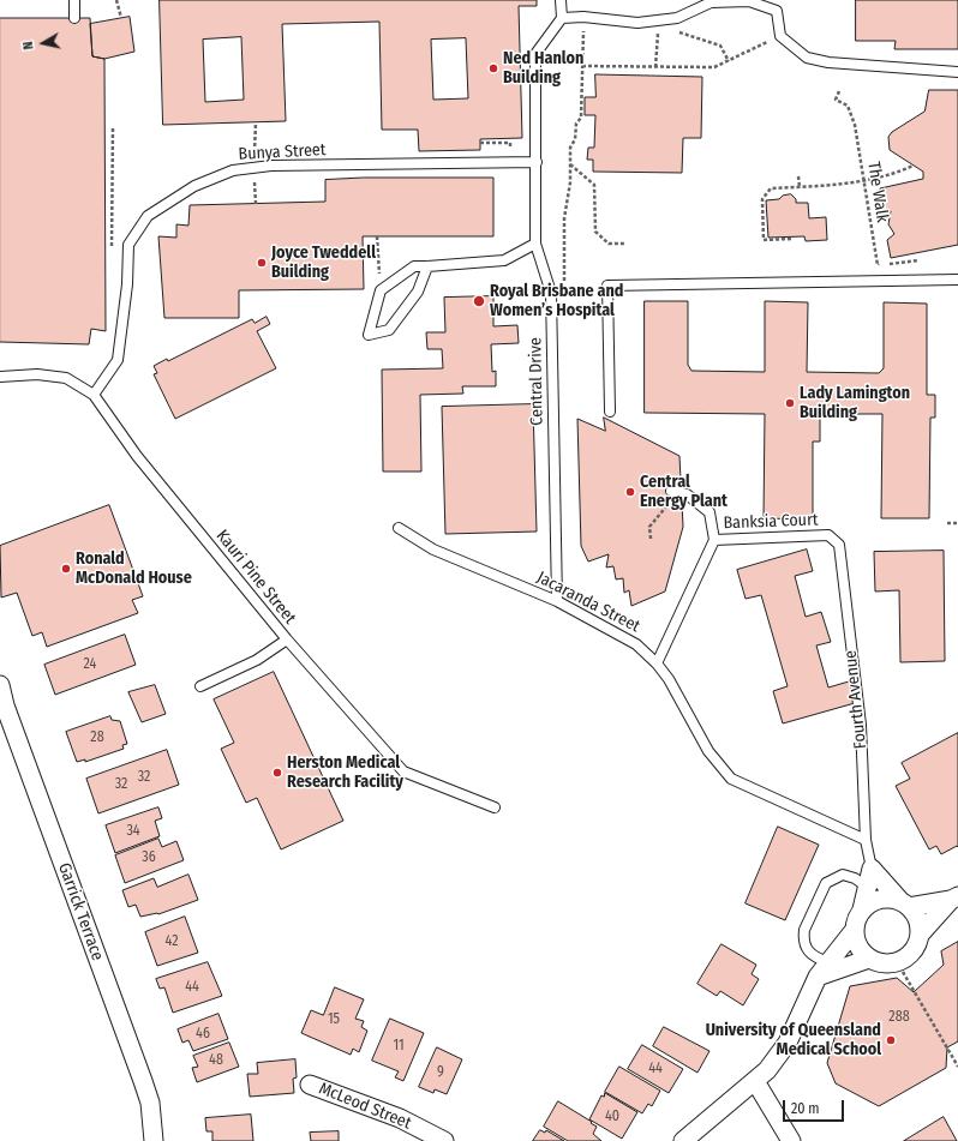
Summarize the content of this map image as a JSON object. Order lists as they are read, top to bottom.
{
  "streets": {
    "street": ["Fourth Avenue", "Garrick Terrace", "McLeod Street"],
    "lane": [
      "Bunya Street",
      "Central Drive",
      "Banksia Court",
      "Kauri Pine Street",
      "Jacaranda Street"
    ],
    "path": ["The Walk"]
  },
  "crossings": [
    ["Bunya Street", "Central Drive"],
    ["Bunya Street", "Kauri Pine Street"],
    ["Central Drive", "Jacaranda Street"],
    ["Banksia Court", "Jacaranda Street"],
    ["Banksia Court", "Fourth Avenue"],
    ["Jacaranda Street", "Fourth Avenue"]
  ],
  "places": [
    "Ned Hanlon Building",
    "Joyce Tweddell Building",
    "Royal Brisbane and Women’s Hospital",
    "Lady Lamington Building",
    "Central Energy Plant",
    "Ronald McDonald House",
    "Herston Medical Research Facility",
    "University of Queensland Medical School"
  ],
  "house_numbers": [
    "24",
    "28",
    "32",
    "32",
    "34",
    "36",
    "42",
    "44",
    "288",
    "15",
    "46",
    "11",
    "48",
    "44",
    "9",
    "40"
  ],
  "scale_bar": "20 m",
  "north": "left"
}
